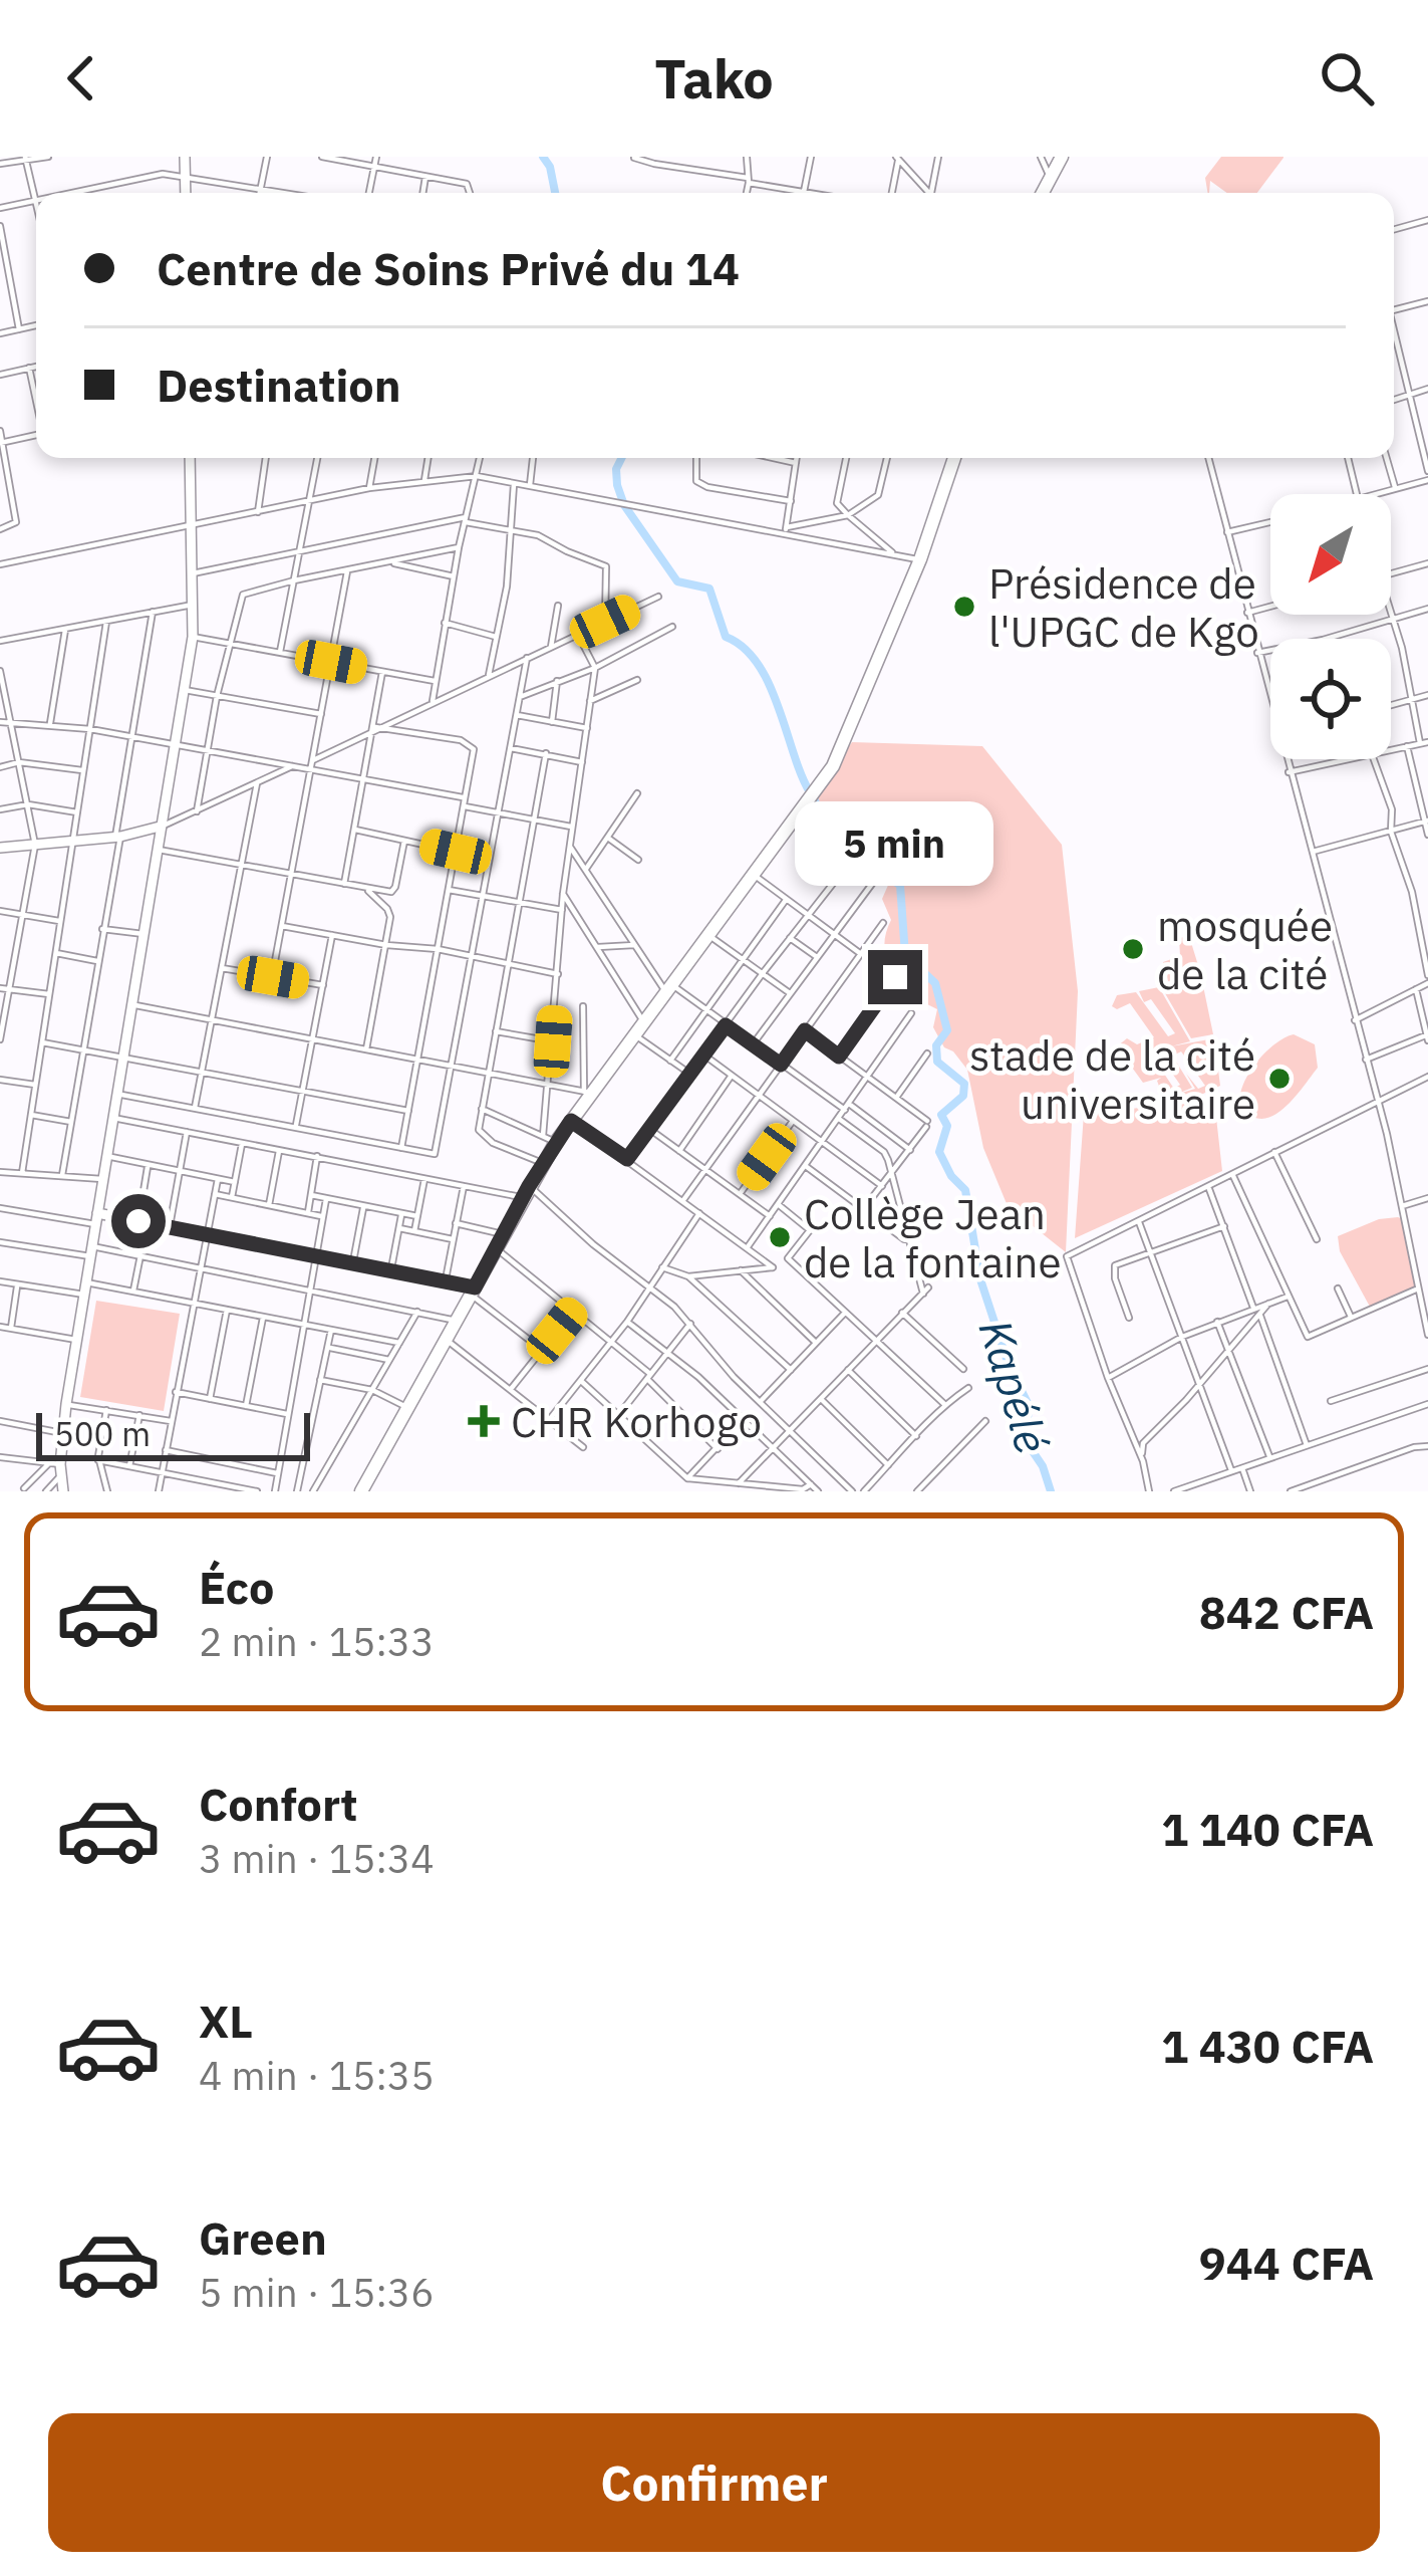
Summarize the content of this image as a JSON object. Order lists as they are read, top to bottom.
{
  "water": ["Kapélé"],
  "places": {
    "other": [
      "Présidence de l'UPGC de Kgo",
      "mosquée de la cité",
      "stade de la cité universitaire",
      "Collège Jean de la fontaine"
    ],
    "health": ["CHR Korhogo"]
  },
  "scale_bar": "500 m",
  "north": "bottom left",
  "page": {
    "header": "Tako",
    "banner": ["Centre de Soins Privé du 14", "Destination"],
    "bubble": "5 min",
    "scale": "500 m",
    "list": [
      {
        "name": "Éco",
        "note": "2 min · 15:33",
        "value": "842 CFA"
      },
      {
        "name": "Confort",
        "note": "3 min · 15:34",
        "value": "1 140 CFA"
      },
      {
        "name": "XL",
        "note": "4 min · 15:35",
        "value": "1 430 CFA"
      },
      {
        "name": "Green",
        "note": "5 min · 15:36",
        "value": "944 CFA"
      }
    ],
    "buttons": "Confirmer"
  }
}
